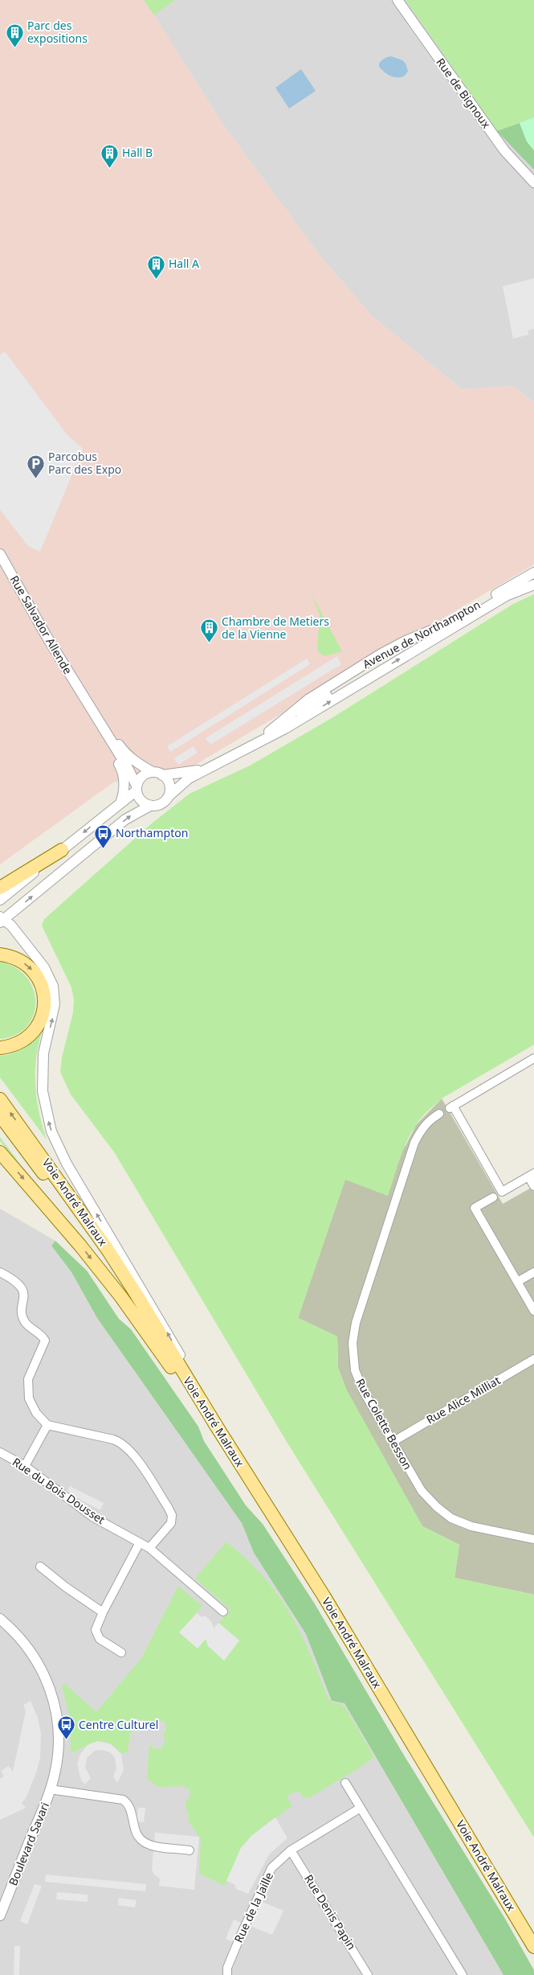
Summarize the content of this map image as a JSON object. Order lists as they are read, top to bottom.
{
  "streets": {
    "main road": ["Voie André Malraux"],
    "street": [
      "Rue de Bignoux",
      "Rue Salvador Allende",
      "Avenue de Northampton",
      "Rue Alice Milliat",
      "Rue Colette Besson",
      "Rue du Bois Dousset",
      "Boulevard Savari",
      "Rue de la Jaille",
      "Rue Denis Papin"
    ]
  },
  "crossings": [
    ["Rue Salvador Allende", "Avenue de Northampton"],
    ["Rue Alice Milliat", "Rue Colette Besson"],
    ["Rue de la Jaille", "Rue Denis Papin"]
  ],
  "places": {
    "building": [
      "Parc des expositions",
      "Hall B",
      "Hall A",
      "Chambre de Metiers de la Vienne"
    ],
    "parking": ["Parcobus Parc des Expo"],
    "bus stop": ["Northampton", "Centre Culturel"]
  }
}
